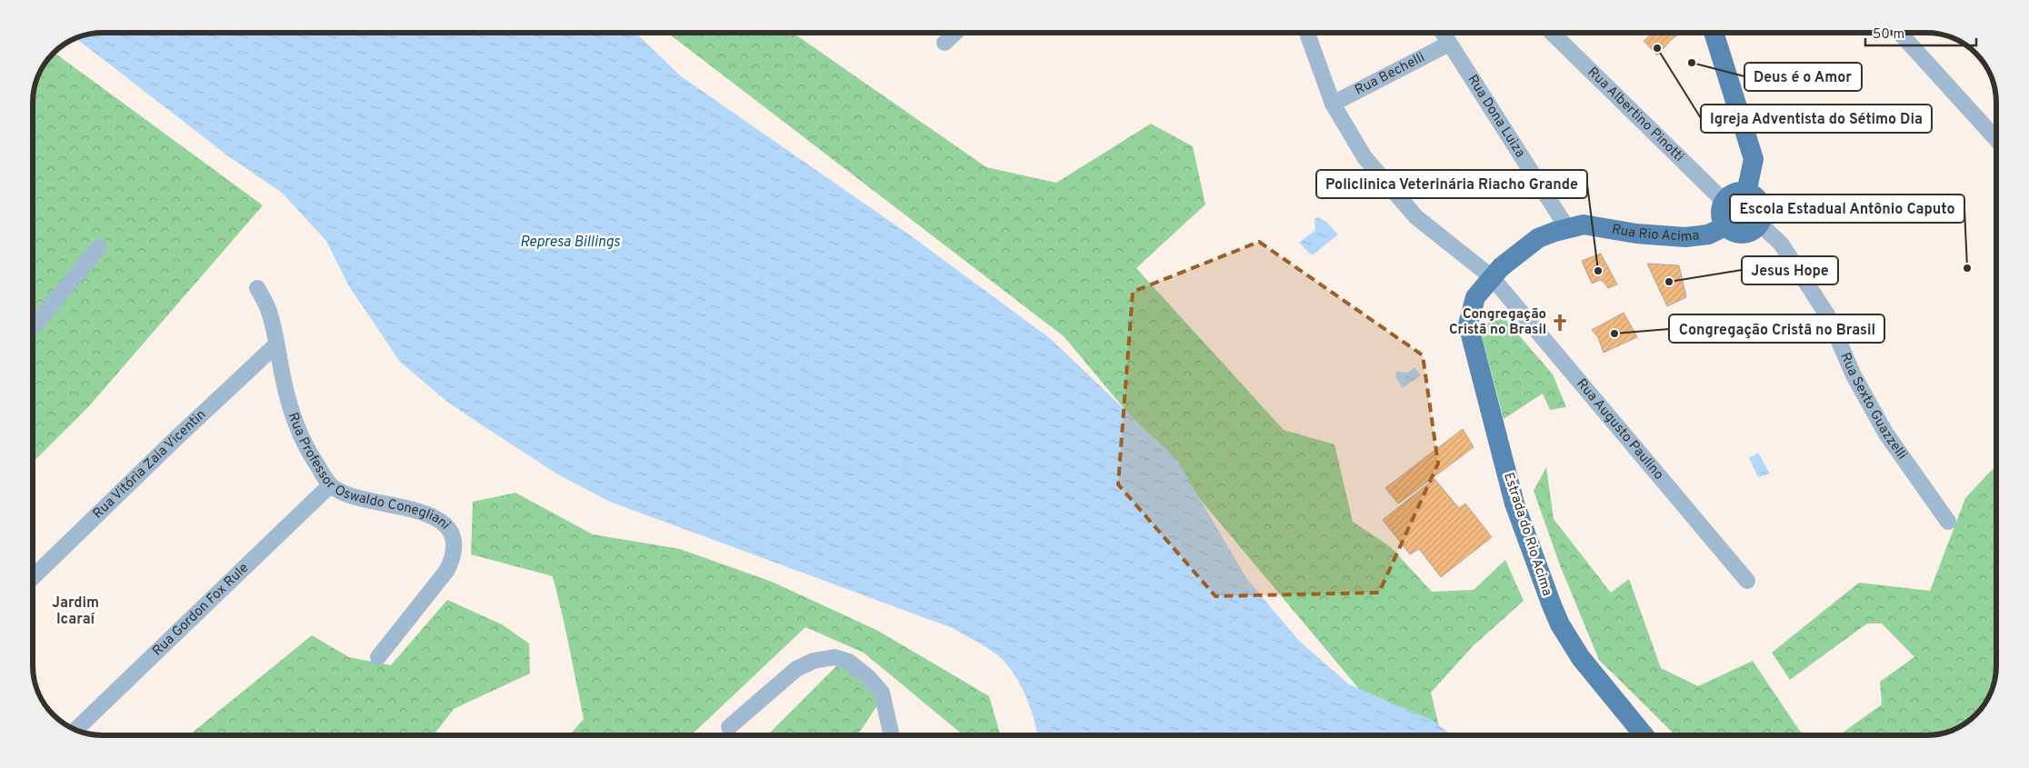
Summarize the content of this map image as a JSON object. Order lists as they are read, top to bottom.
{
  "streets": {
    "main road": ["Rua Rio Acima", "Estrada do Rio Acima"],
    "street": [
      "Rua Bechelli",
      "Rua Albertino Pinotti",
      "Rua Dona Luiza",
      "Rua Sexto Guazzelli",
      "Rua Augusto Paulino",
      "Rua Vitória Zaia Vicentin",
      "Rua Professor Oswaldo Conegliani",
      "Rua Gordon Fox Rule"
    ]
  },
  "crossings": [
    ["Rua Bechelli", "Rua Dona Luiza"],
    ["Rua Bechelli", "Rua Augusto Paulino"],
    ["Rua Albertino Pinotti", "Rua Rio Acima"],
    ["Rua Albertino Pinotti", "Rua Sexto Guazzelli"],
    ["Rua Dona Luiza", "Rua Rio Acima"],
    ["Rua Rio Acima", "Rua Sexto Guazzelli"],
    ["Rua Rio Acima", "Rua Augusto Paulino"],
    ["Rua Rio Acima", "Estrada do Rio Acima"],
    ["Rua Augusto Paulino", "Estrada do Rio Acima"],
    ["Rua Vitória Zaia Vicentin", "Rua Professor Oswaldo Conegliani"],
    ["Rua Professor Oswaldo Conegliani", "Rua Gordon Fox Rule"]
  ],
  "districts": ["Jardim Icaraí"],
  "water": ["Represa Billings"],
  "places": {
    "other": [
      "Igreja Adventista do Sétimo Dia",
      "Deus é o Amor",
      "Escola Estadual Antônio Caputo",
      "Policlinica Veterinária Riacho Grande",
      "Jesus Hope",
      "Congregação Cristâ no Brasil"
    ],
    "church": ["Congregação Cristã no Brasil"]
  },
  "scale_bar": "50 m"
}
